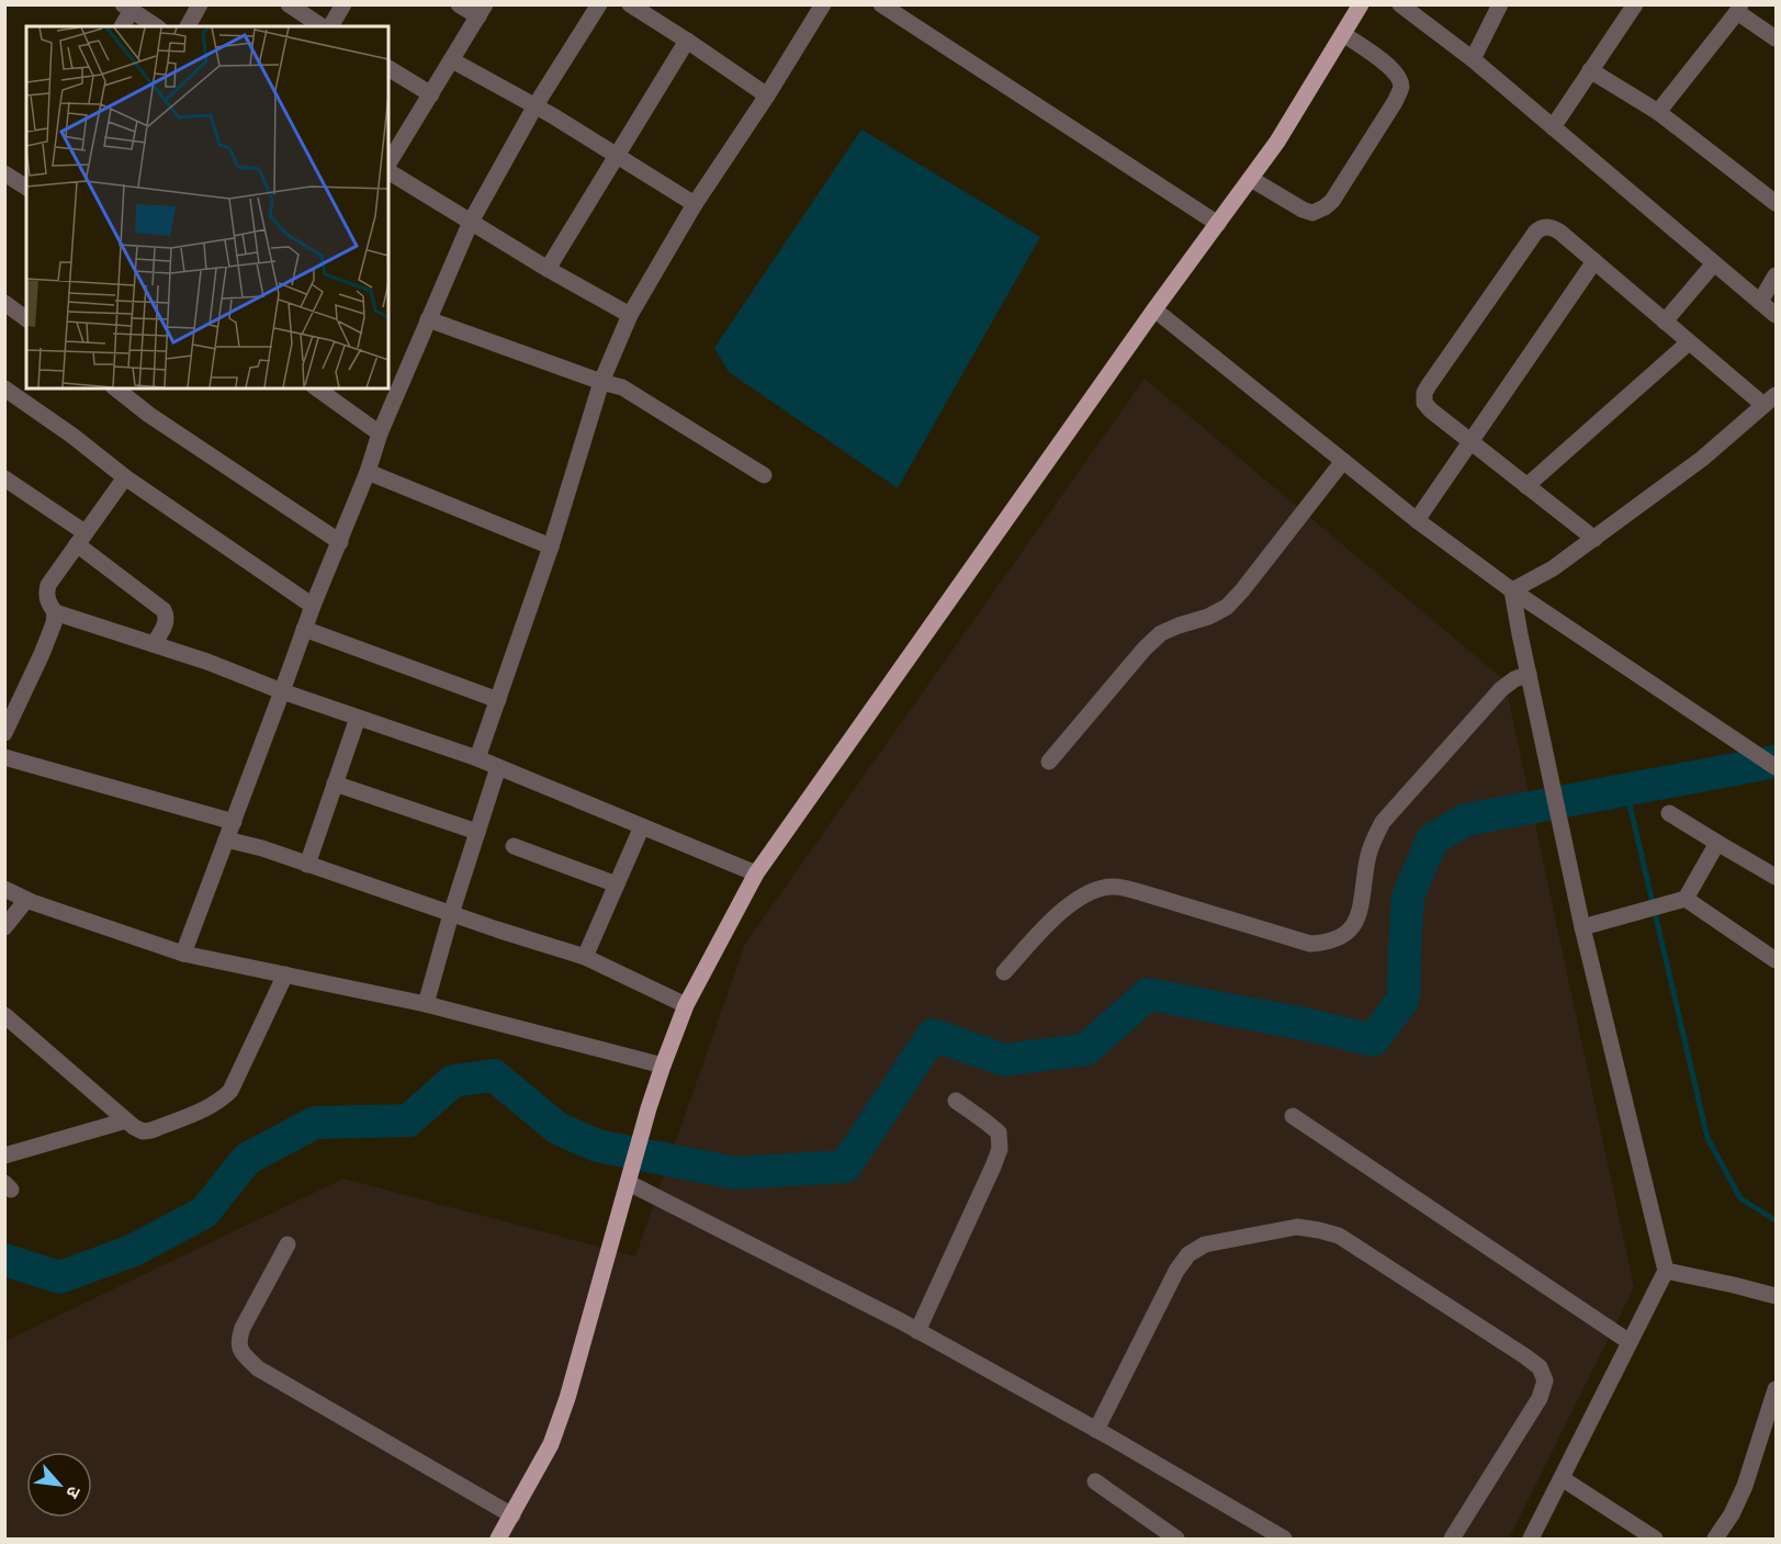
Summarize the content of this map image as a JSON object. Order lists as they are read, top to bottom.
{
  "north": "bottom right"
}
